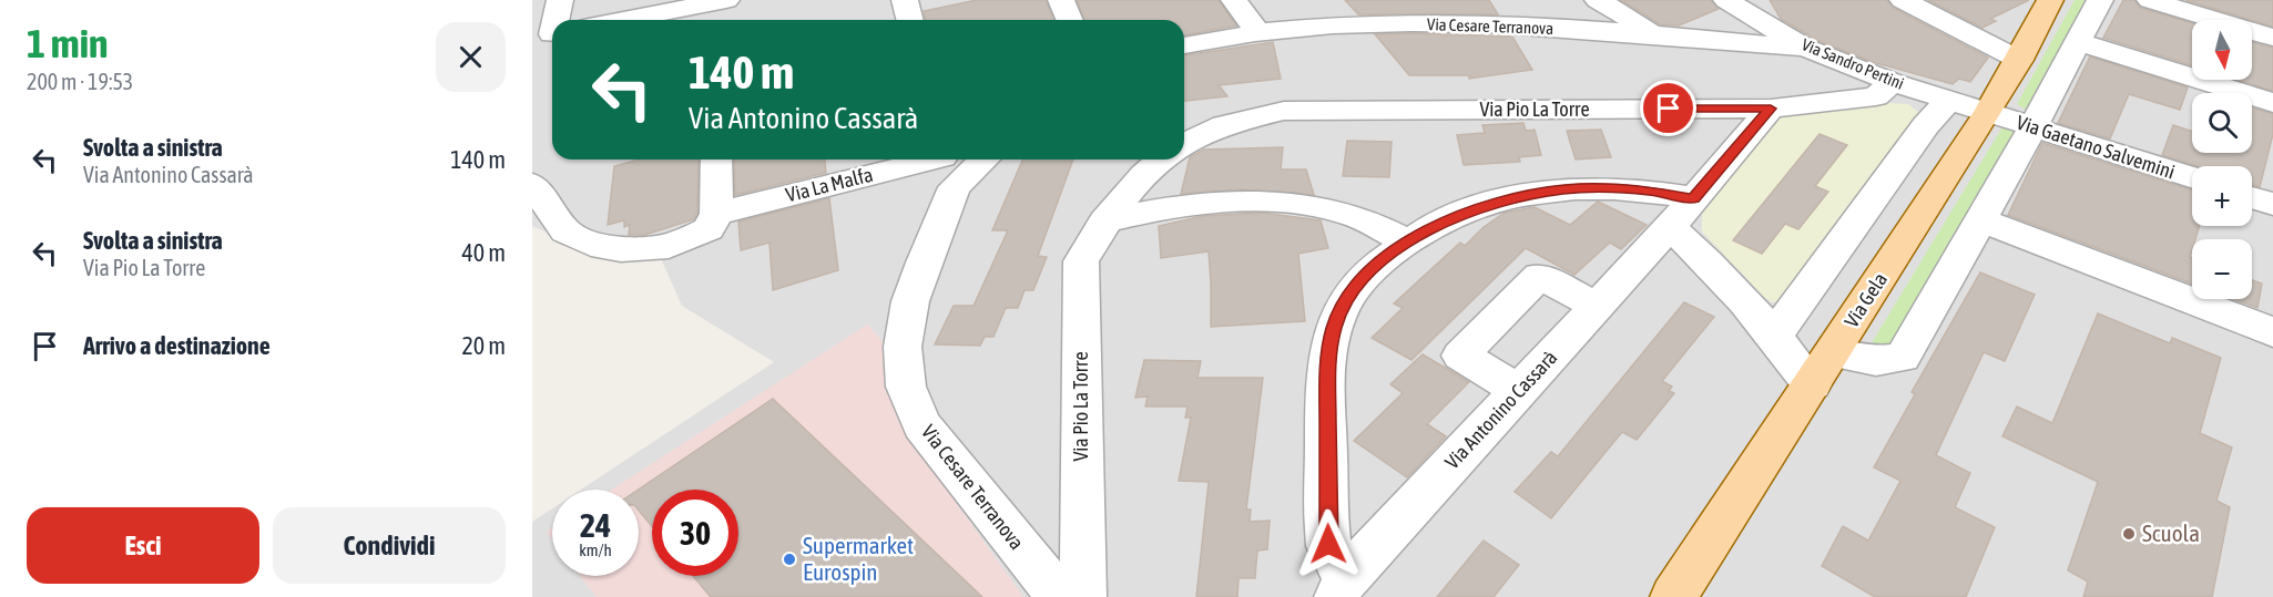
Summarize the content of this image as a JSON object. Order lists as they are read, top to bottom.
{
  "streets": {
    "main road": ["Via Gela"],
    "street": [
      "Via Cesare Terranova",
      "Via Sandro Pertini",
      "Via Pio La Torre",
      "Via Gaetano Salvemini",
      "Via La Malfa",
      "Via Antonino Cassarà"
    ]
  },
  "crossings": [
    ["Via Cesare Terranova", "Via Sandro Pertini"],
    ["Via Cesare Terranova", "Via La Malfa"],
    ["Via Sandro Pertini", "Via Pio La Torre"],
    ["Via Sandro Pertini", "Via Gaetano Salvemini"],
    ["Via Sandro Pertini", "Via Gela"],
    ["Via Pio La Torre", "Via Antonino Cassarà"],
    ["Via Gaetano Salvemini", "Via Gela"]
  ],
  "places": ["Scuola", "Supermarket Eurospin"],
  "north": "bottom",
  "page": {
    "heading": ["1 min", "200 m · 19:53"],
    "map_buttons": ["+", "−"],
    "turn": ["140 m", "Via Antonino Cassarà"],
    "list": [
      {
        "name": "Svolta a sinistra",
        "note": "Via Antonino Cassarà",
        "value": "140 m"
      },
      {
        "name": "Svolta a sinistra",
        "note": "Via Pio La Torre",
        "value": "40 m"
      },
      {
        "name": "Arrivo a destinazione",
        "value": "20 m"
      }
    ],
    "speed": "24 km/h",
    "limit": "30",
    "buttons": ["Esci", "Condividi"]
  }
}
